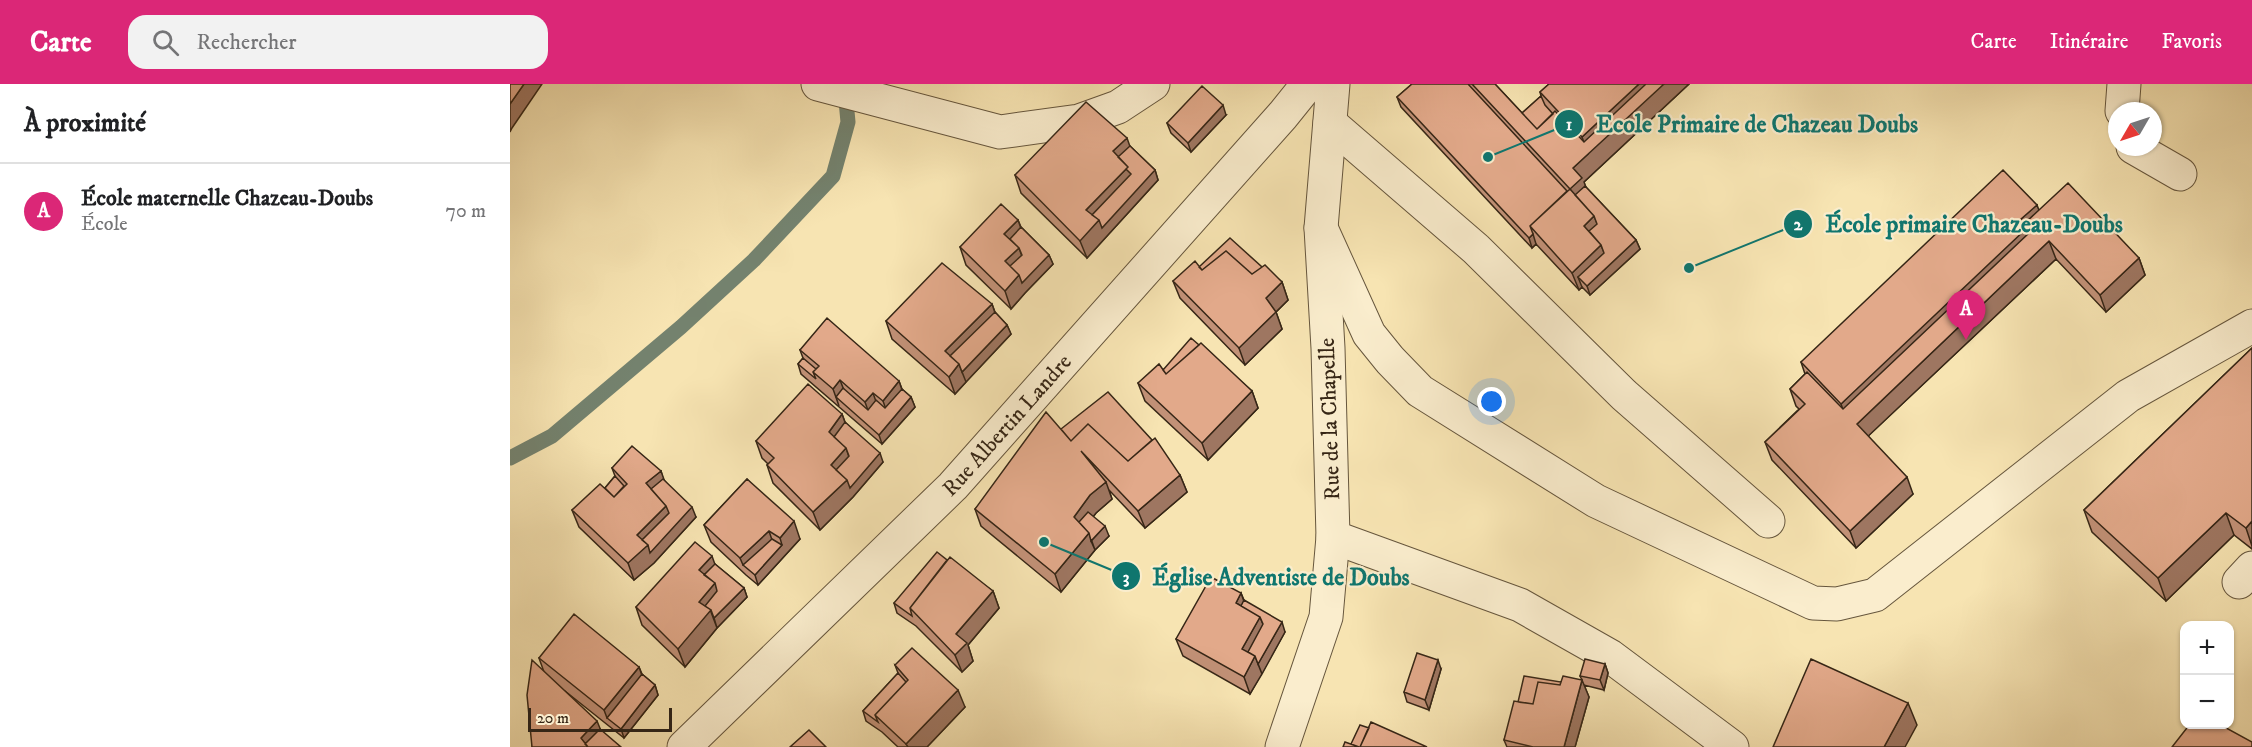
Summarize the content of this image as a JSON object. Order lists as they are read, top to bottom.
{
  "streets": {
    "street": ["Rue de la Chapelle", "Rue Albertin Landre"]
  },
  "places": ["Ecole Primaire de Chazeau Doubs", "École primaire Chazeau-Doubs", "Église Adventiste de Doubs"],
  "scale_bar": "20 m",
  "north": "bottom left",
  "page": {
    "header": "Carte",
    "search": "Rechercher",
    "nav": ["Carte", "Itinéraire", "Favoris"],
    "heading": "À proximité",
    "list": [
      {
        "mark": "A",
        "name": "École maternelle Chazeau-Doubs",
        "note": "École",
        "value": "70 m"
      }
    ],
    "pins": "A",
    "map_buttons": ["+", "−"],
    "scale": "20 m"
  }
}
